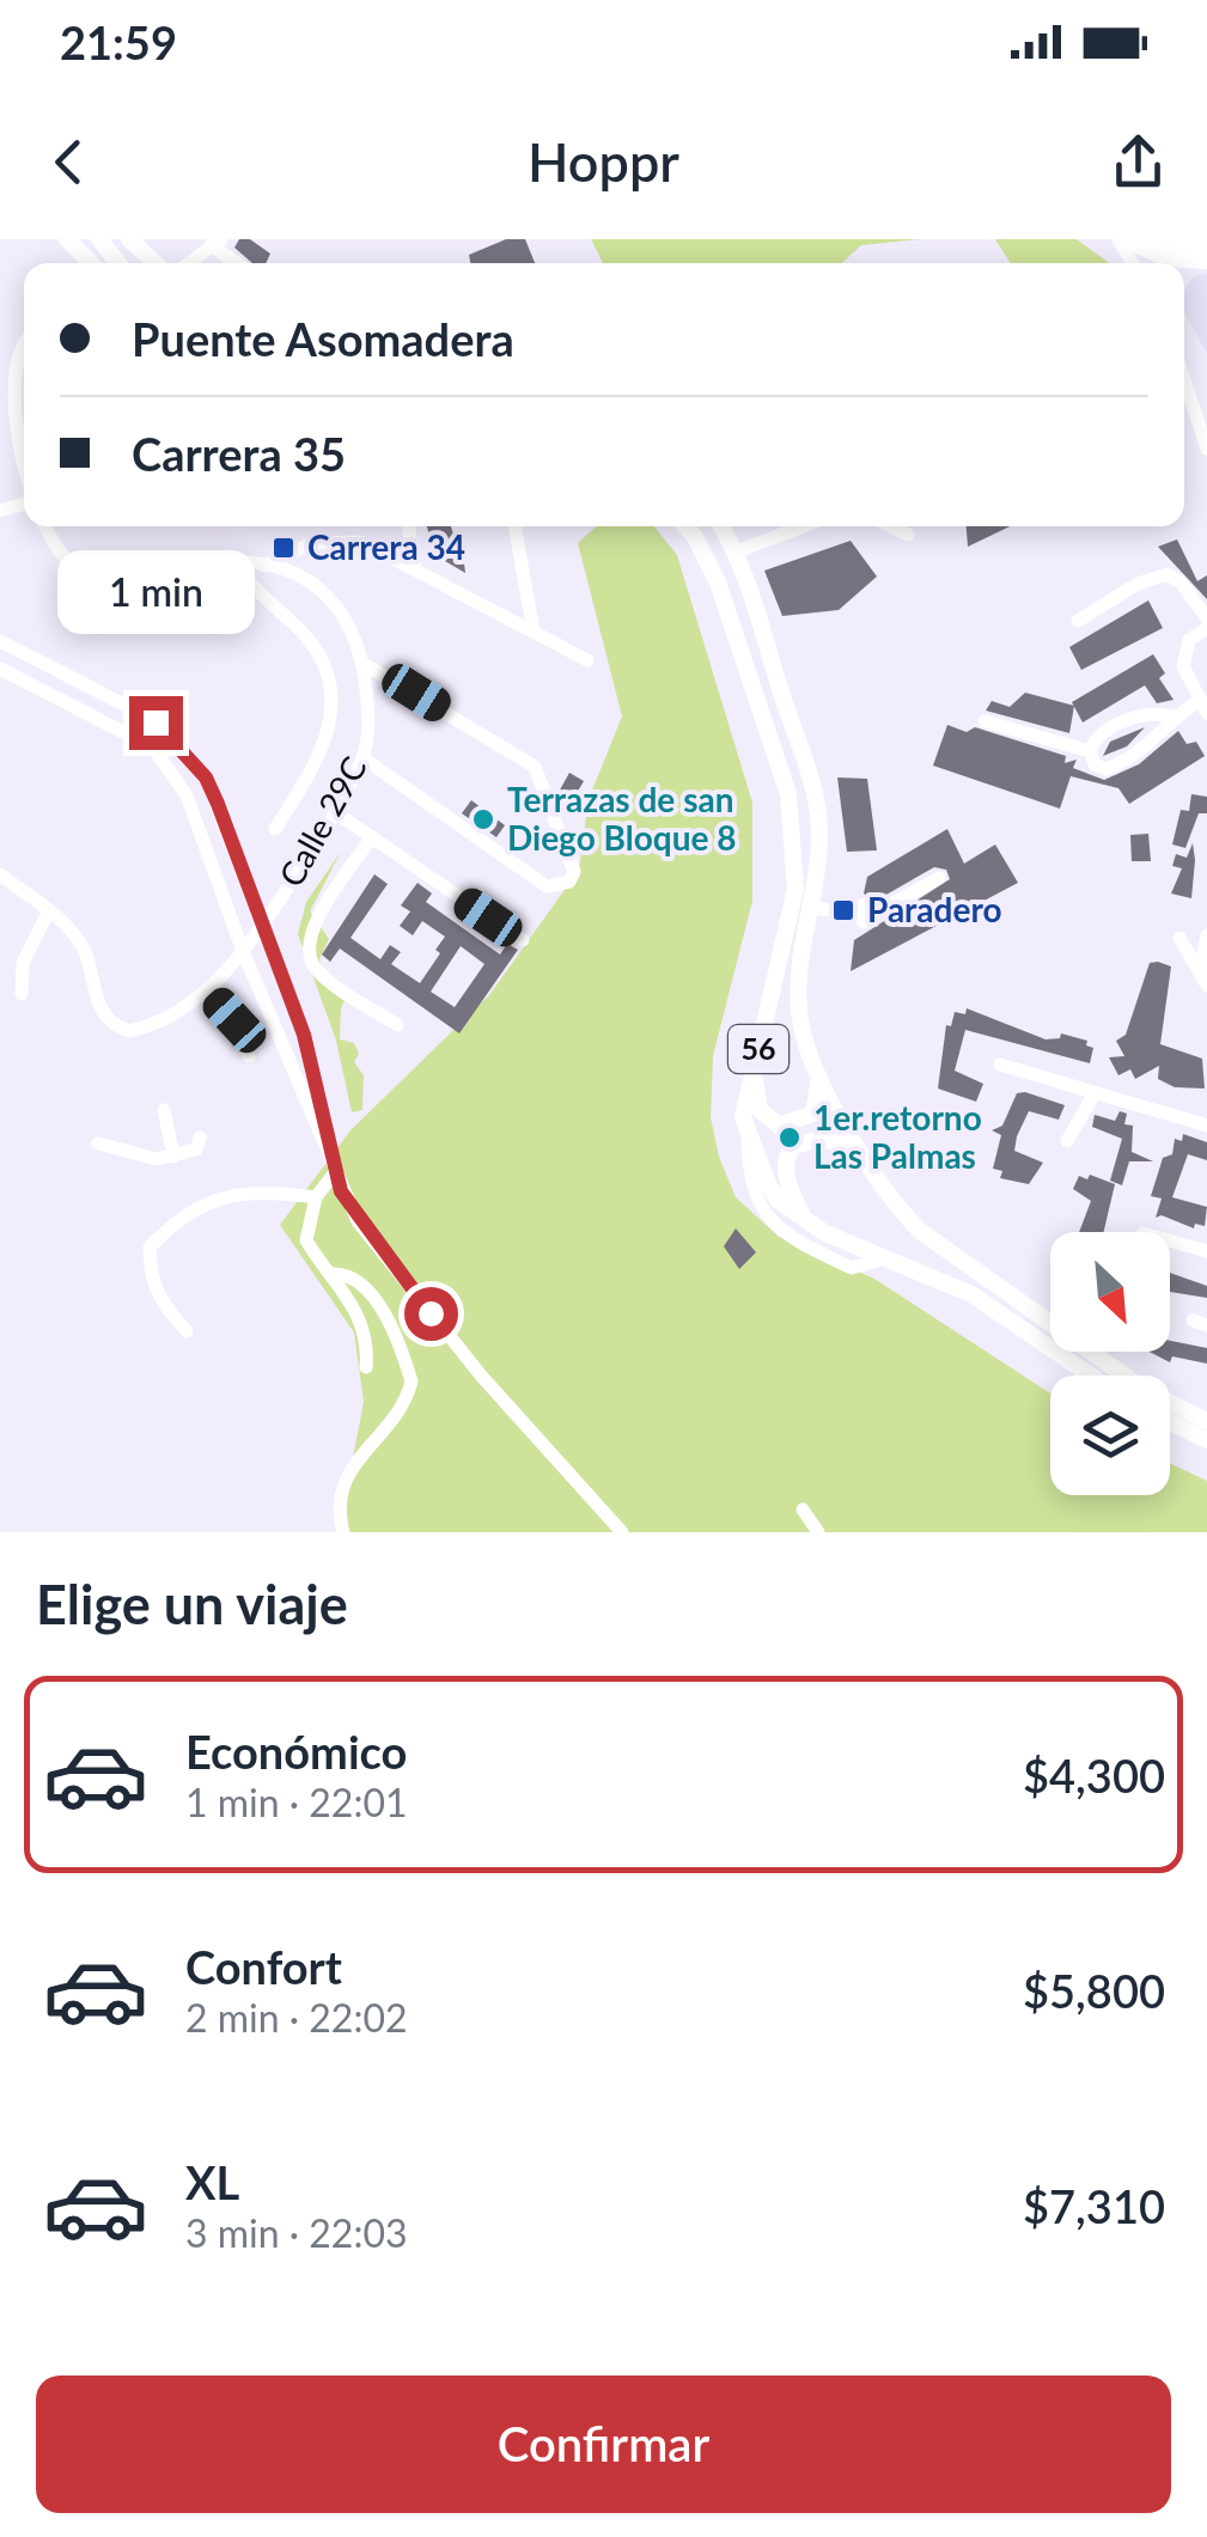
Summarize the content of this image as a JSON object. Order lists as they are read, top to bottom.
{
  "streets": {
    "main road": ["56"],
    "street": ["Calle 29C"]
  },
  "places": {
    "transit": ["Carrera 34", "Paradero"],
    "other": ["Terrazas de san Diego Bloque 8", "1er.retorno Las Palmas"]
  },
  "north": "bottom right",
  "page": {
    "status": "21:59",
    "header": "Hoppr",
    "banner": ["Puente Asomadera", "Carrera 35"],
    "bubble": "1 min",
    "heading": "Elige un viaje",
    "list": [
      {
        "name": "Económico",
        "note": "1 min · 22:01",
        "value": "$4,300"
      },
      {
        "name": "Confort",
        "note": "2 min · 22:02",
        "value": "$5,800"
      },
      {
        "name": "XL",
        "note": "3 min · 22:03",
        "value": "$7,310"
      }
    ],
    "buttons": "Confirmar"
  }
}
